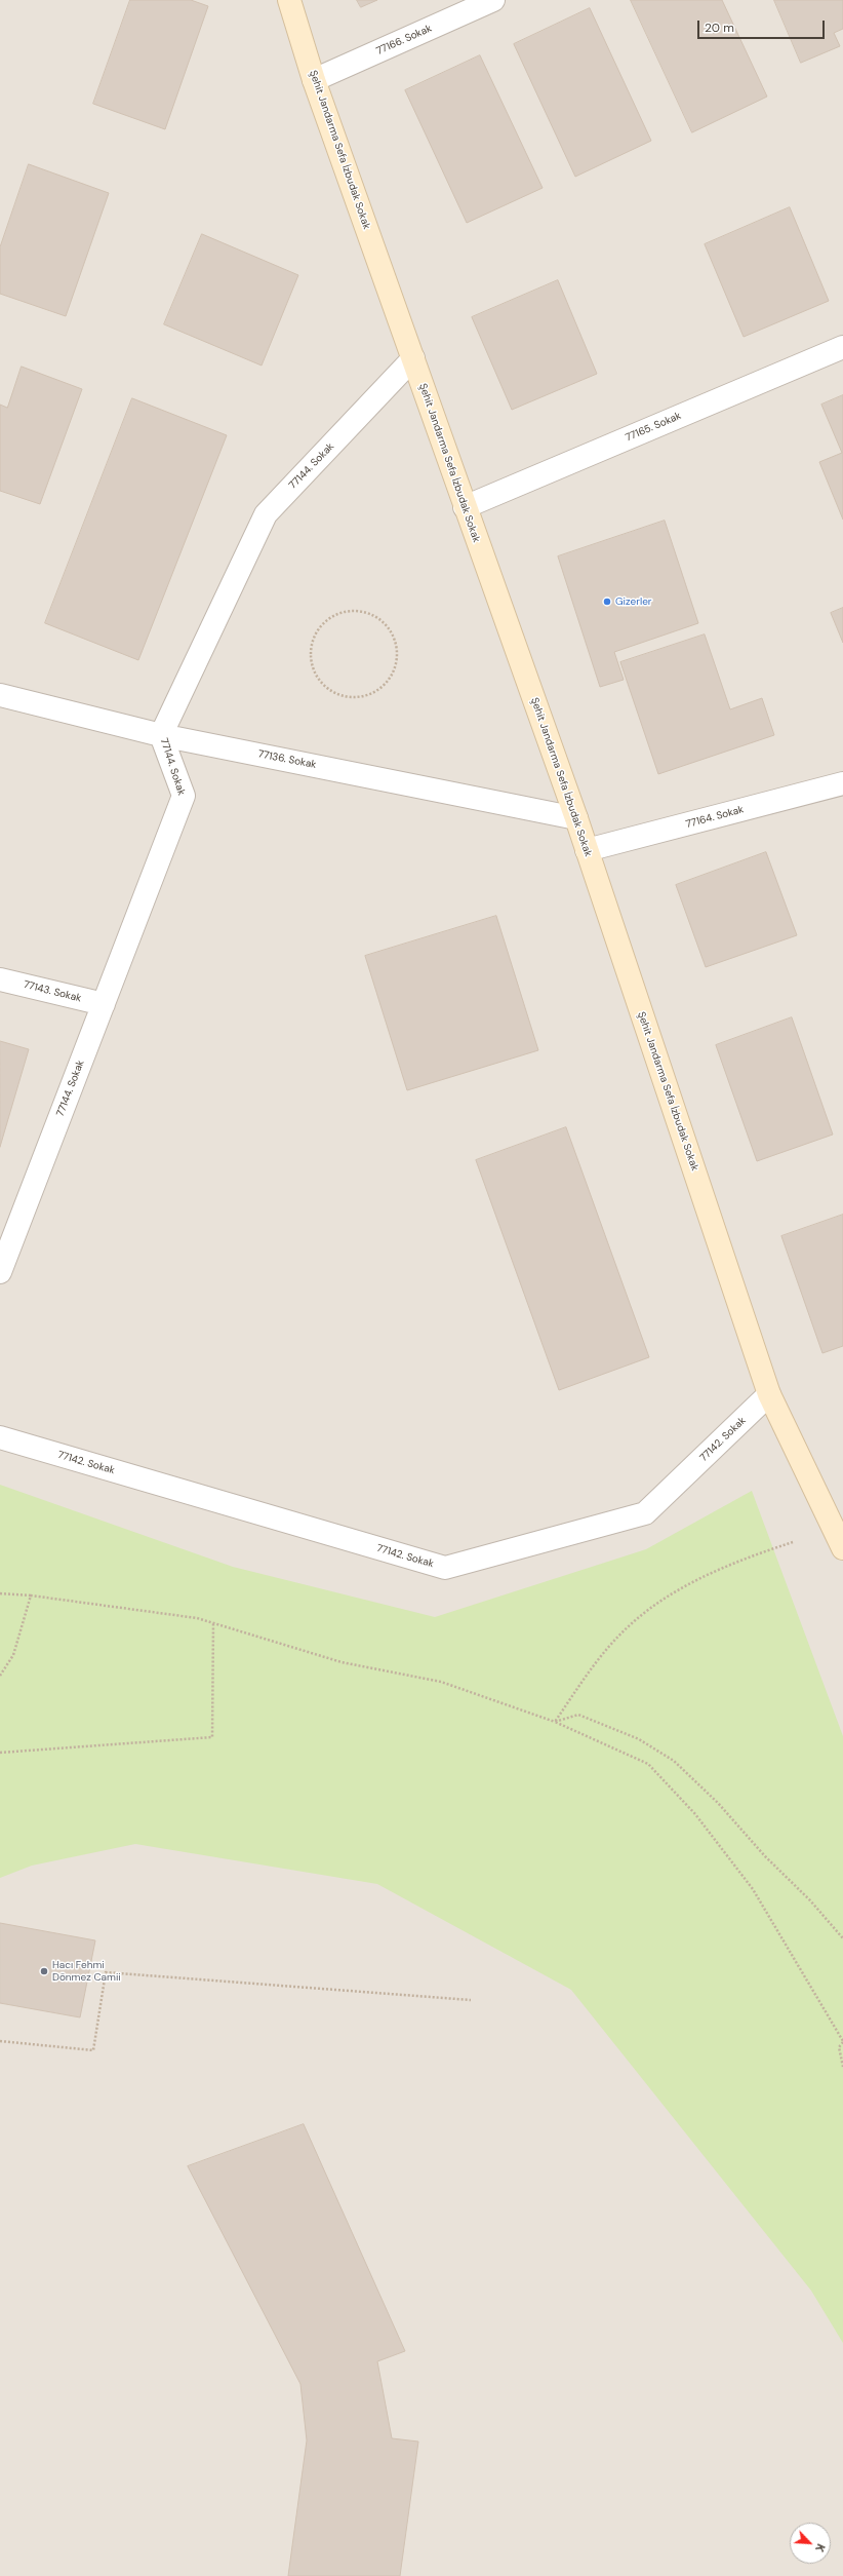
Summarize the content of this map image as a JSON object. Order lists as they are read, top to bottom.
{
  "streets": {
    "main road": ["Şehit Jandarma Sefa İzbudak Sokak"],
    "street": [
      "77166. Sokak",
      "77165. Sokak",
      "77144. Sokak",
      "77136. Sokak",
      "77164. Sokak",
      "77143. Sokak",
      "77142. Sokak"
    ]
  },
  "crossings": [
    ["77166. Sokak", "Şehit Jandarma Sefa İzbudak Sokak"],
    ["Şehit Jandarma Sefa İzbudak Sokak", "77165. Sokak"],
    ["Şehit Jandarma Sefa İzbudak Sokak", "77144. Sokak"],
    ["Şehit Jandarma Sefa İzbudak Sokak", "77136. Sokak"],
    ["Şehit Jandarma Sefa İzbudak Sokak", "77164. Sokak"],
    ["Şehit Jandarma Sefa İzbudak Sokak", "77142. Sokak"],
    ["77144. Sokak", "77136. Sokak"],
    ["77144. Sokak", "77143. Sokak"]
  ],
  "places": ["Gizerler", "Hacı Fehmi Dönmez Camii"],
  "scale_bar": "20 m",
  "north": "bottom right"
}
